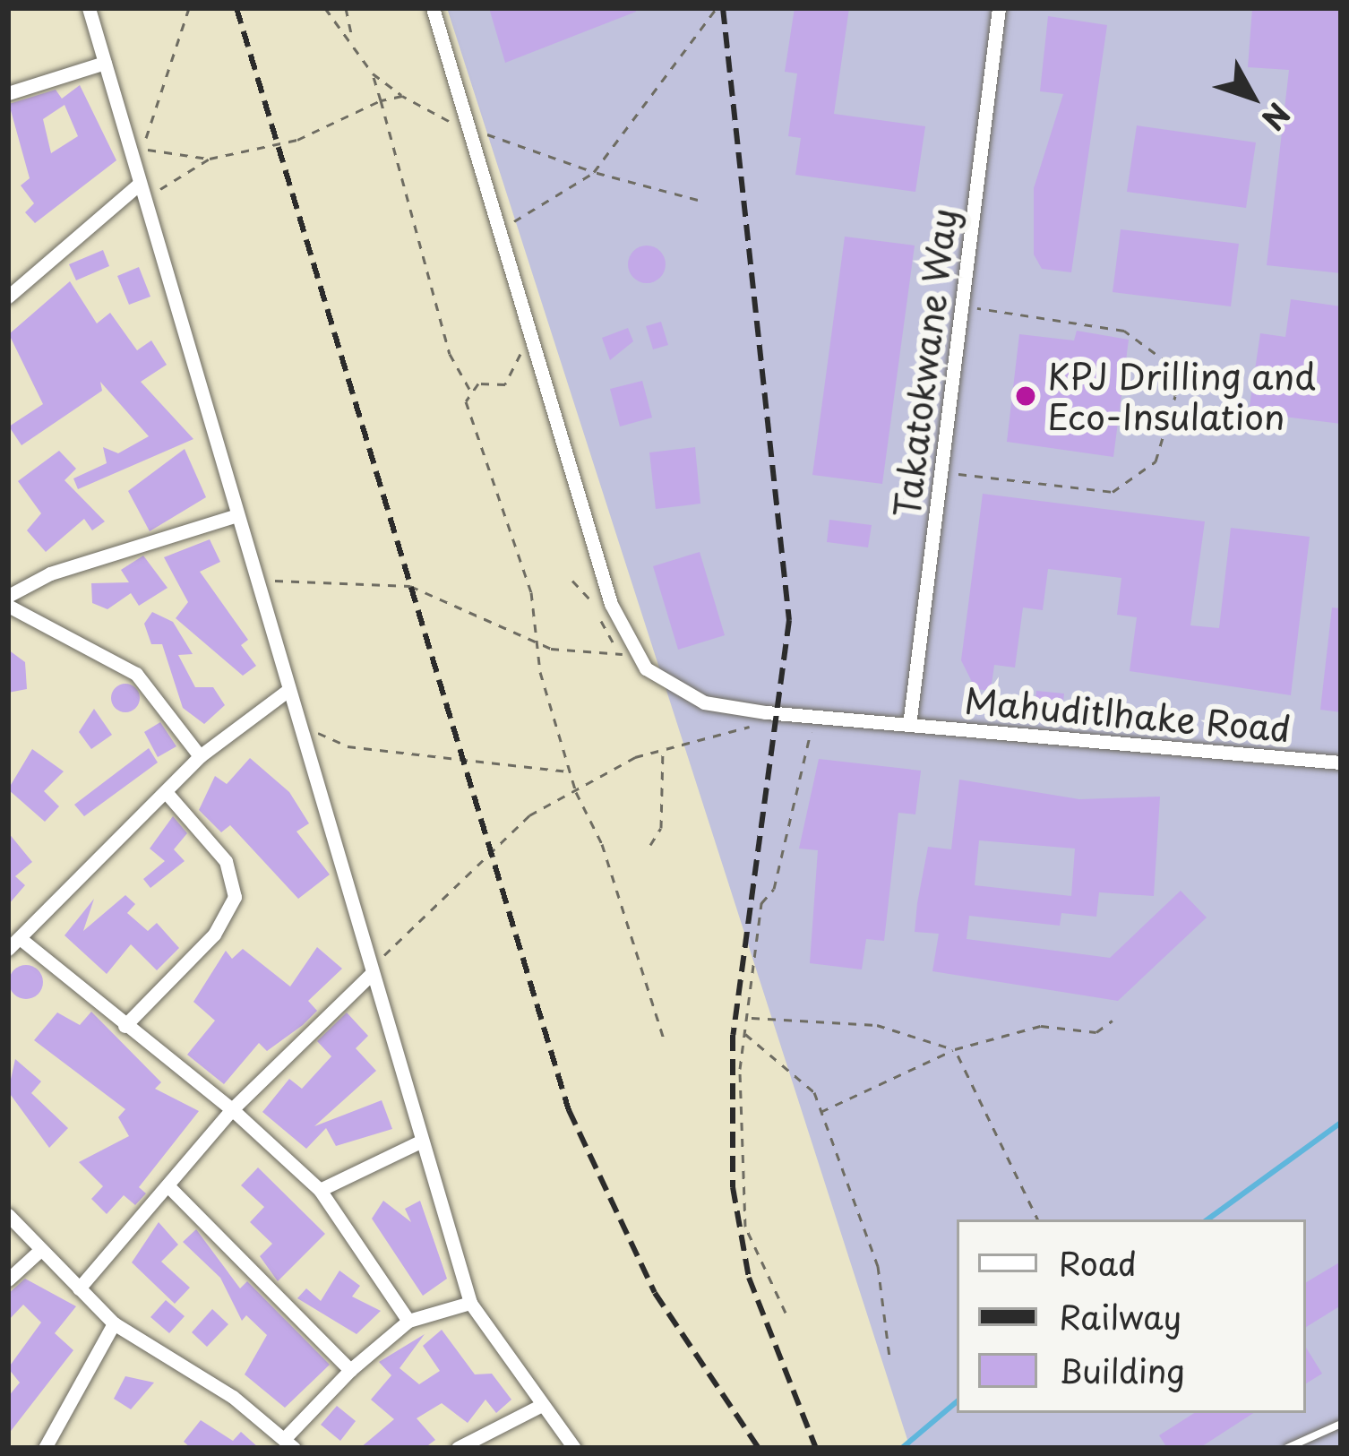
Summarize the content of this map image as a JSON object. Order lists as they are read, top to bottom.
{
  "streets": {
    "street": ["Takatokwane Way", "Mahuditlhake Road"]
  },
  "crossings": [
    ["Takatokwane Way", "Mahuditlhake Road"]
  ],
  "places": ["KPJ Drilling and Eco-Insulation"],
  "legend": ["Road", "Railway", "Building"],
  "north": "bottom right"
}
